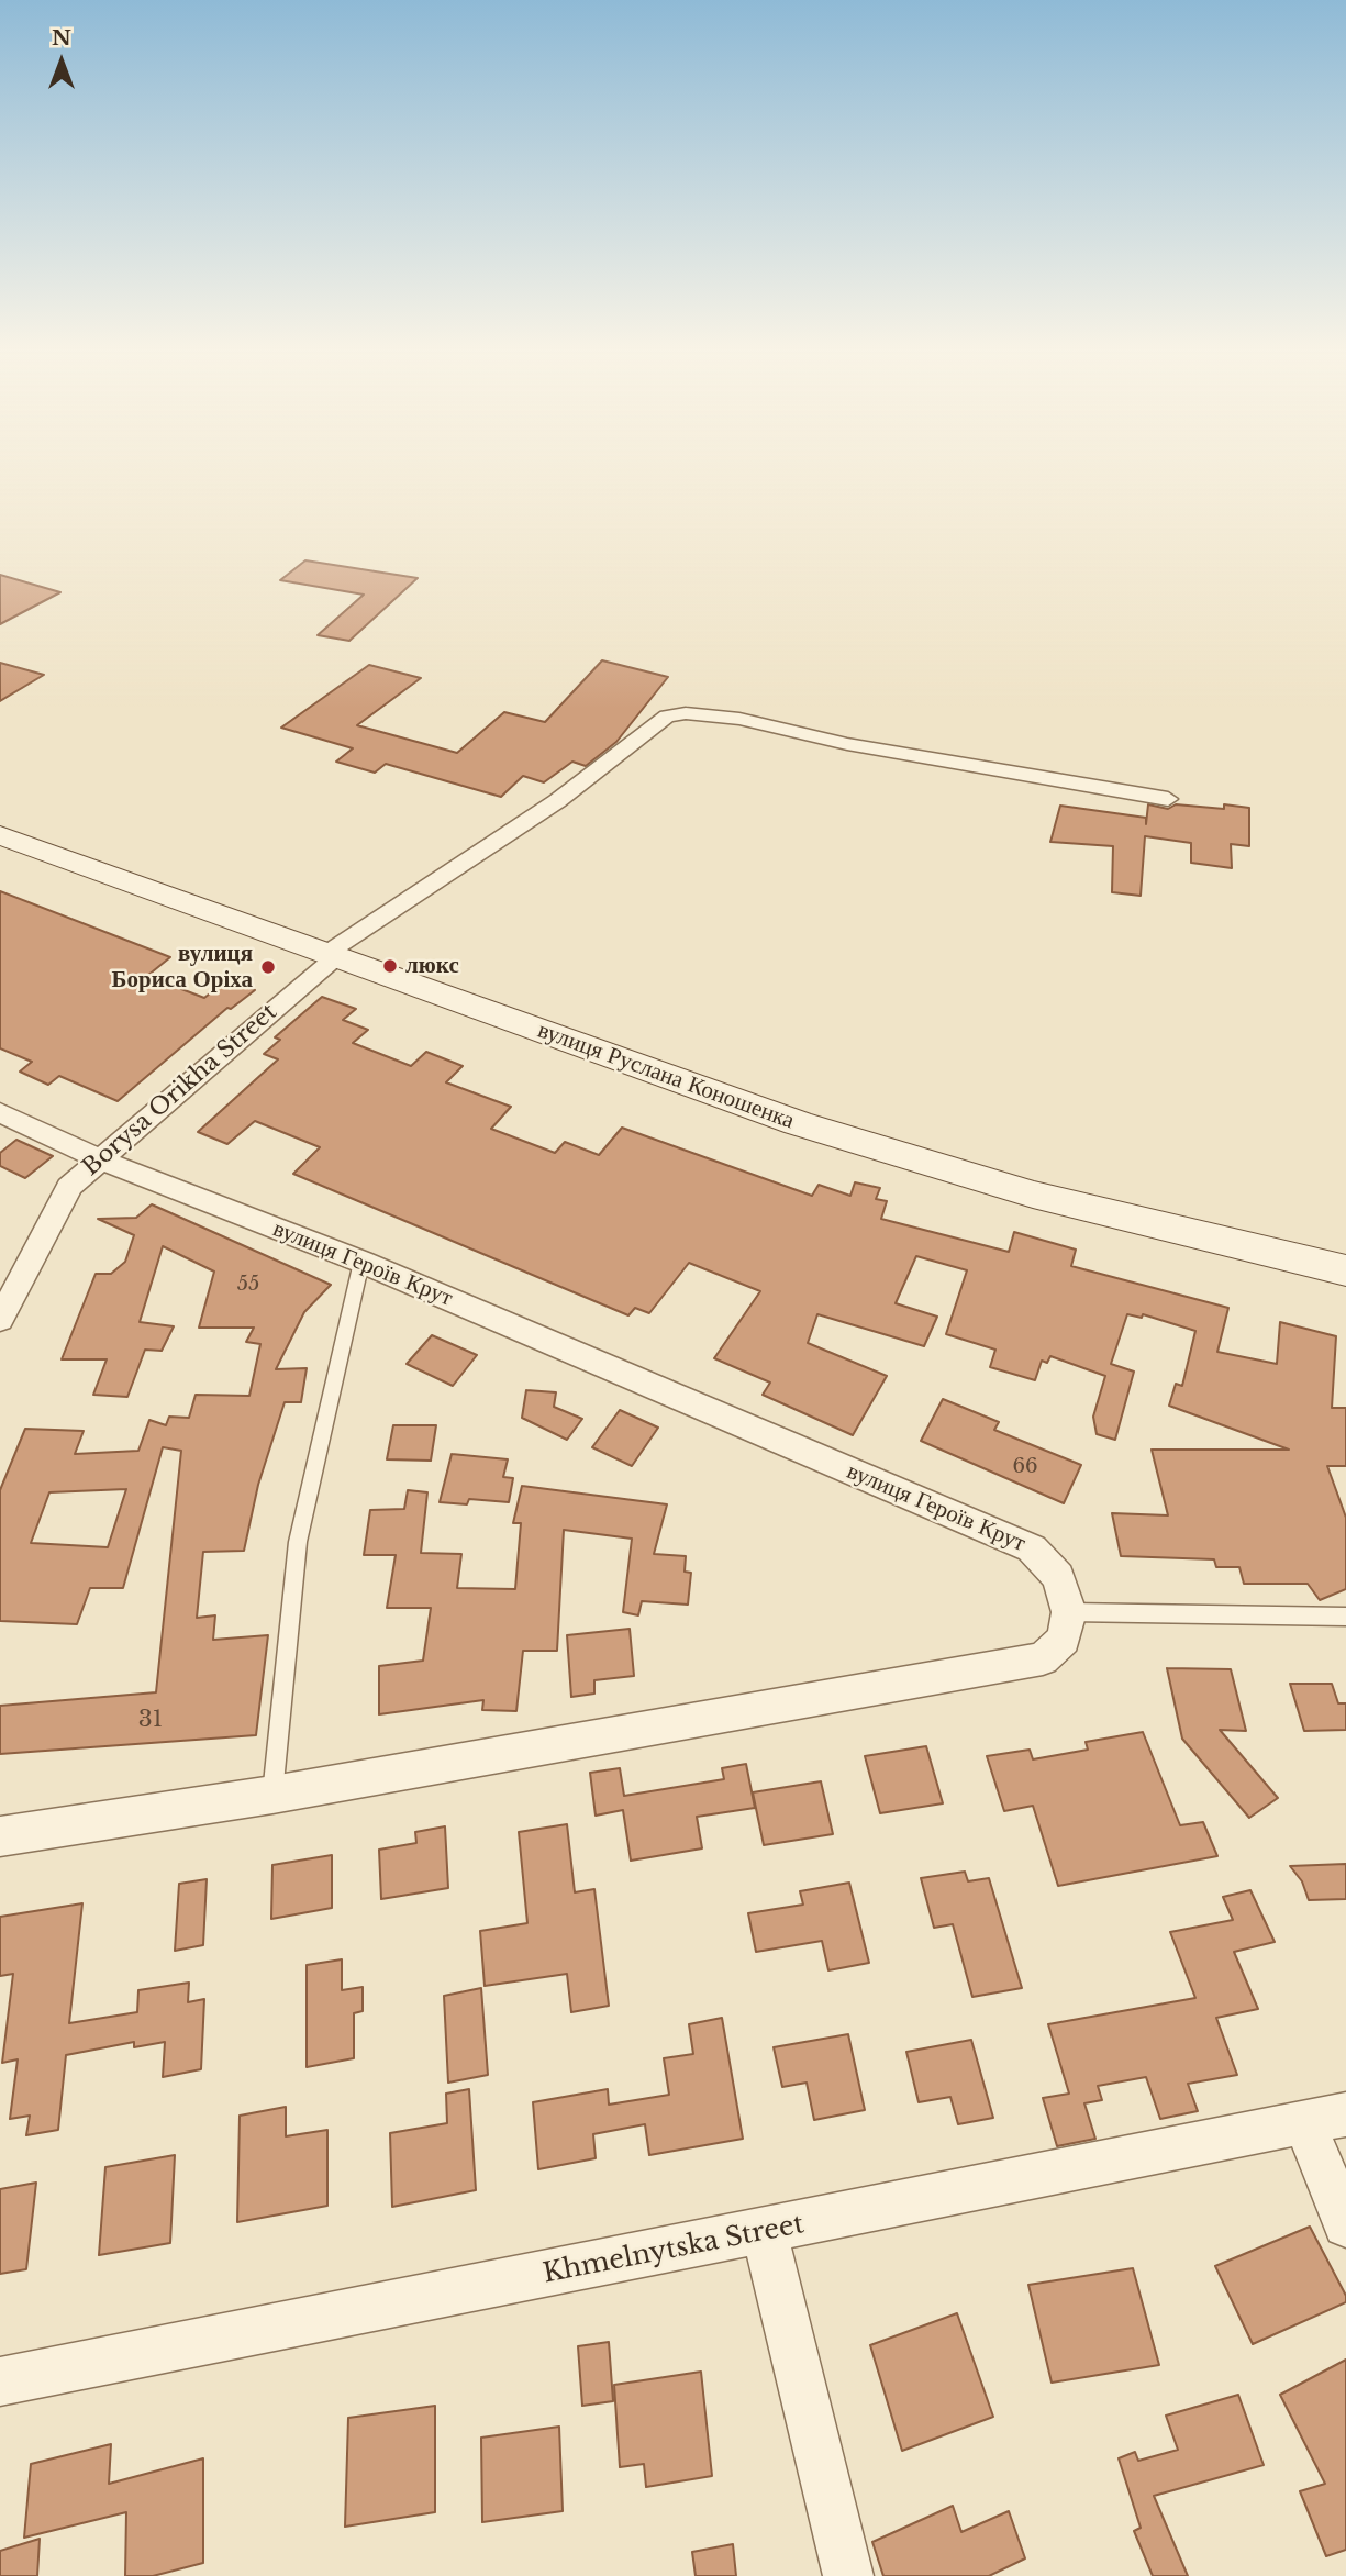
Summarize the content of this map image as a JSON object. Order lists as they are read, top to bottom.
{
  "streets": {
    "street": [
      "вулиця Руслана Коношенка",
      "Borysa Orikha Street",
      "вулиця Героїв Крут",
      "Khmelnytska Street"
    ]
  },
  "crossings": [
    ["вулиця Руслана Коношенка", "Borysa Orikha Street"],
    ["Borysa Orikha Street", "вулиця Героїв Крут"]
  ],
  "places": ["люкс", "вулиця Бориса Оріха"],
  "house_numbers": ["55", "66", "31"],
  "north": "top"
}
